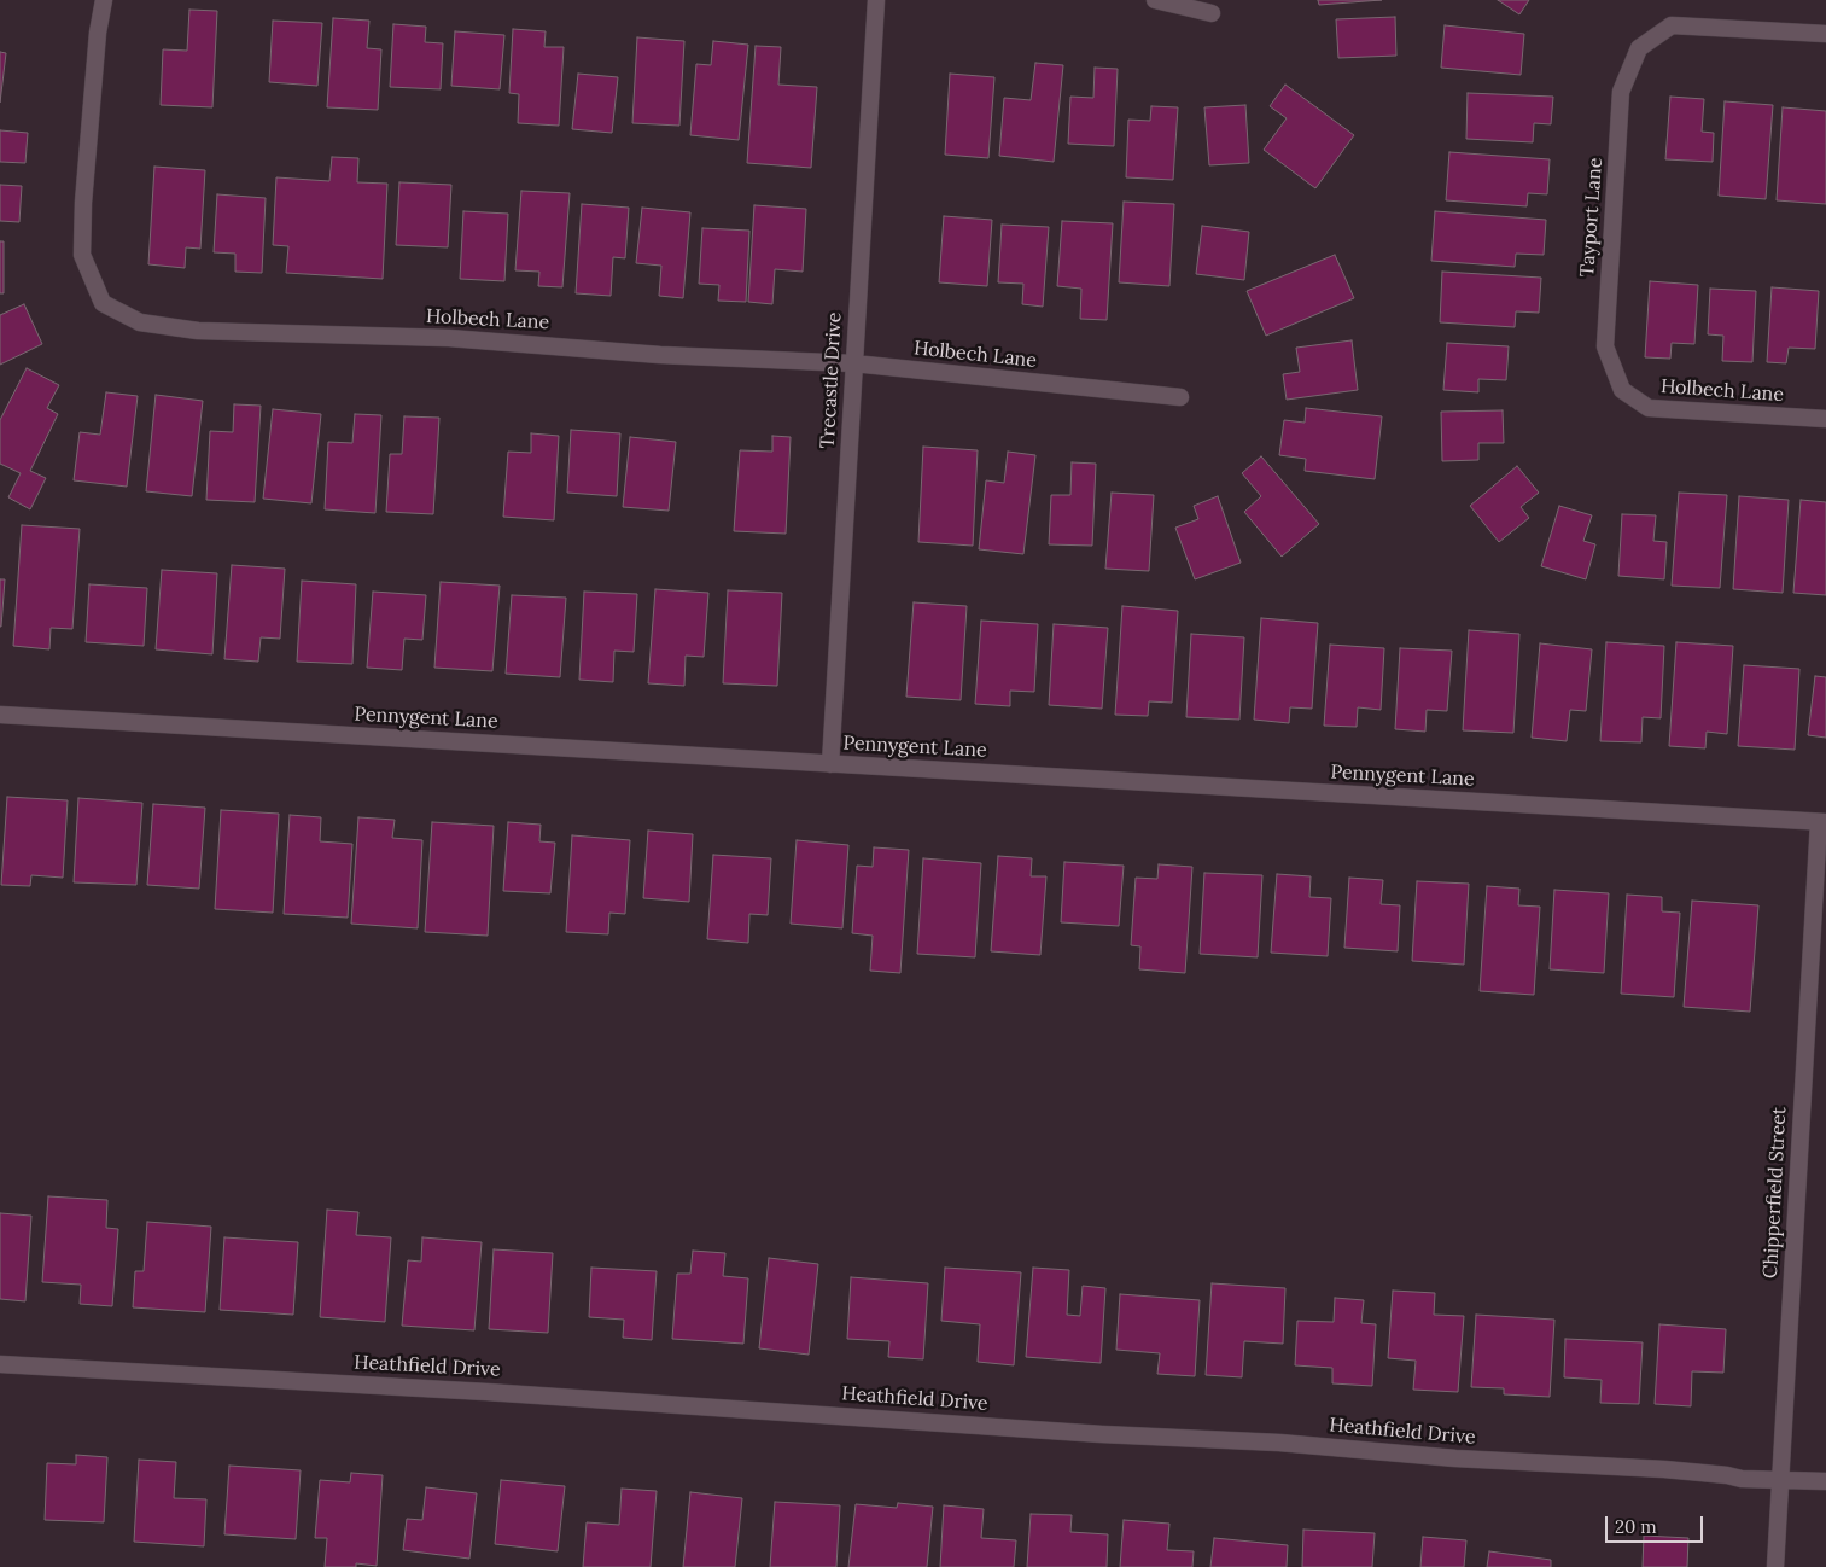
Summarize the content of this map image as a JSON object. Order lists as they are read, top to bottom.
{
  "streets": {
    "street": [
      "Tayport Lane",
      "Holbech Lane",
      "Trecastle Drive",
      "Pennygent Lane",
      "Chipperfield Street",
      "Heathfield Drive"
    ]
  },
  "crossings": [
    ["Tayport Lane", "Holbech Lane"],
    ["Holbech Lane", "Trecastle Drive"],
    ["Trecastle Drive", "Pennygent Lane"],
    ["Pennygent Lane", "Chipperfield Street"],
    ["Chipperfield Street", "Heathfield Drive"]
  ],
  "scale_bar": "20 m"
}
